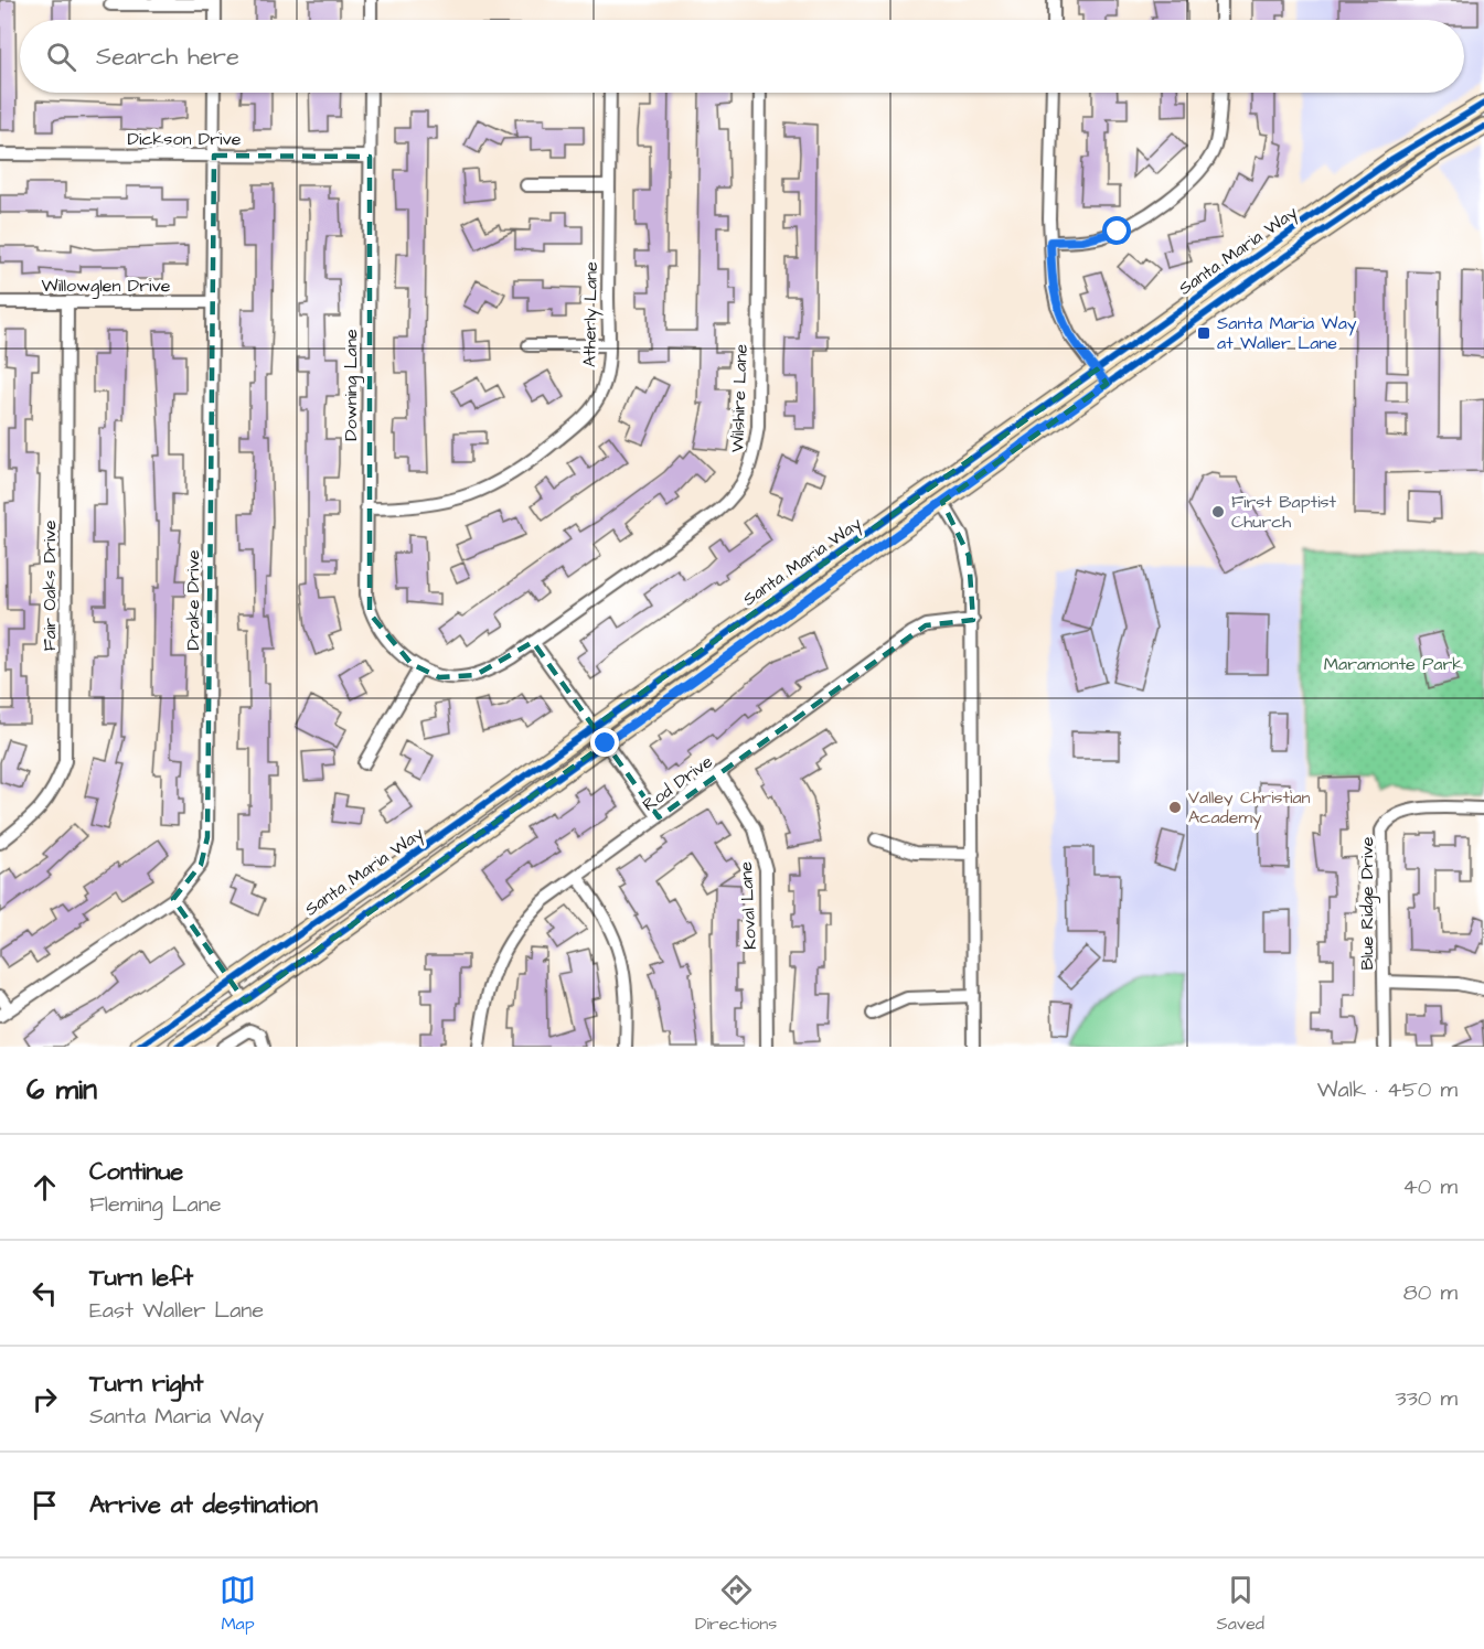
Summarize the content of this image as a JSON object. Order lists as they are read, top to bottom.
{
  "streets": {
    "main road": ["Santa Maria Way"],
    "street": [
      "Dickson Drive",
      "Willowglen Drive",
      "Atherly Lane",
      "Downing Lane",
      "Wilshire Lane",
      "Fair Oaks Drive",
      "Drake Drive",
      "Rod Drive",
      "Blue Ridge Drive",
      "Koval Lane"
    ]
  },
  "crossings": [
    ["Dickson Drive", "Downing Lane"],
    ["Dickson Drive", "Drake Drive"],
    ["Willowglen Drive", "Fair Oaks Drive"],
    ["Willowglen Drive", "Drake Drive"],
    ["Atherly Lane", "Downing Lane"],
    ["Downing Lane", "Wilshire Lane"],
    ["Rod Drive", "Koval Lane"]
  ],
  "parks": ["Maramonte Park"],
  "places": {
    "transit": ["Santa Maria Way at Waller Lane"],
    "other": ["First Baptist Church", "Valley Christian Academy"]
  },
  "page": {
    "search": "Search here",
    "heading": ["6 min", "Walk · 450 m"],
    "list": [
      ["Continue", "Fleming Lane", "40 m"],
      ["Turn left", "East Waller Lane", "80 m"],
      ["Turn right", "Santa Maria Way", "330 m"],
      "Arrive at destination"
    ],
    "nav": ["Map", "Directions", "Saved"]
  }
}
